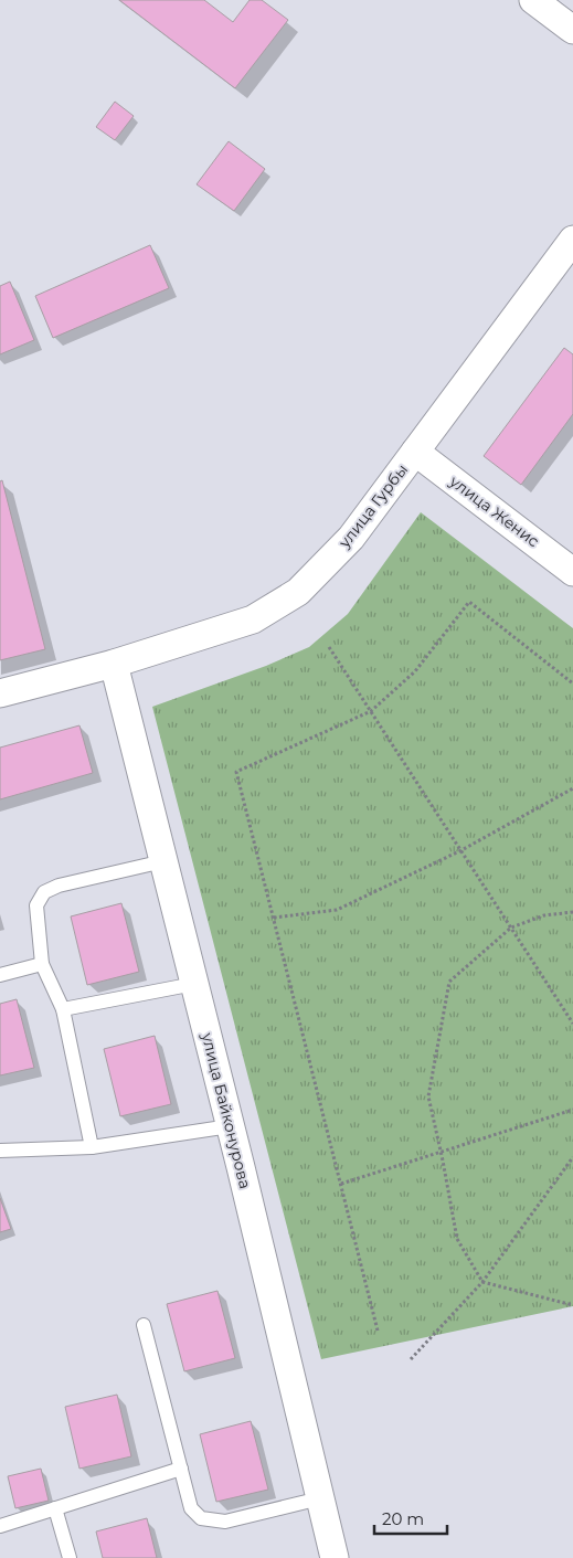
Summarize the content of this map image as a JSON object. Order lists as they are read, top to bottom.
{
  "streets": {
    "street": ["улица Гурбы", "улица Женис", "улица Байконурова"]
  },
  "crossings": [
    ["улица Гурбы", "улица Женис"],
    ["улица Гурбы", "улица Байконурова"]
  ],
  "scale_bar": "20 m"
}
